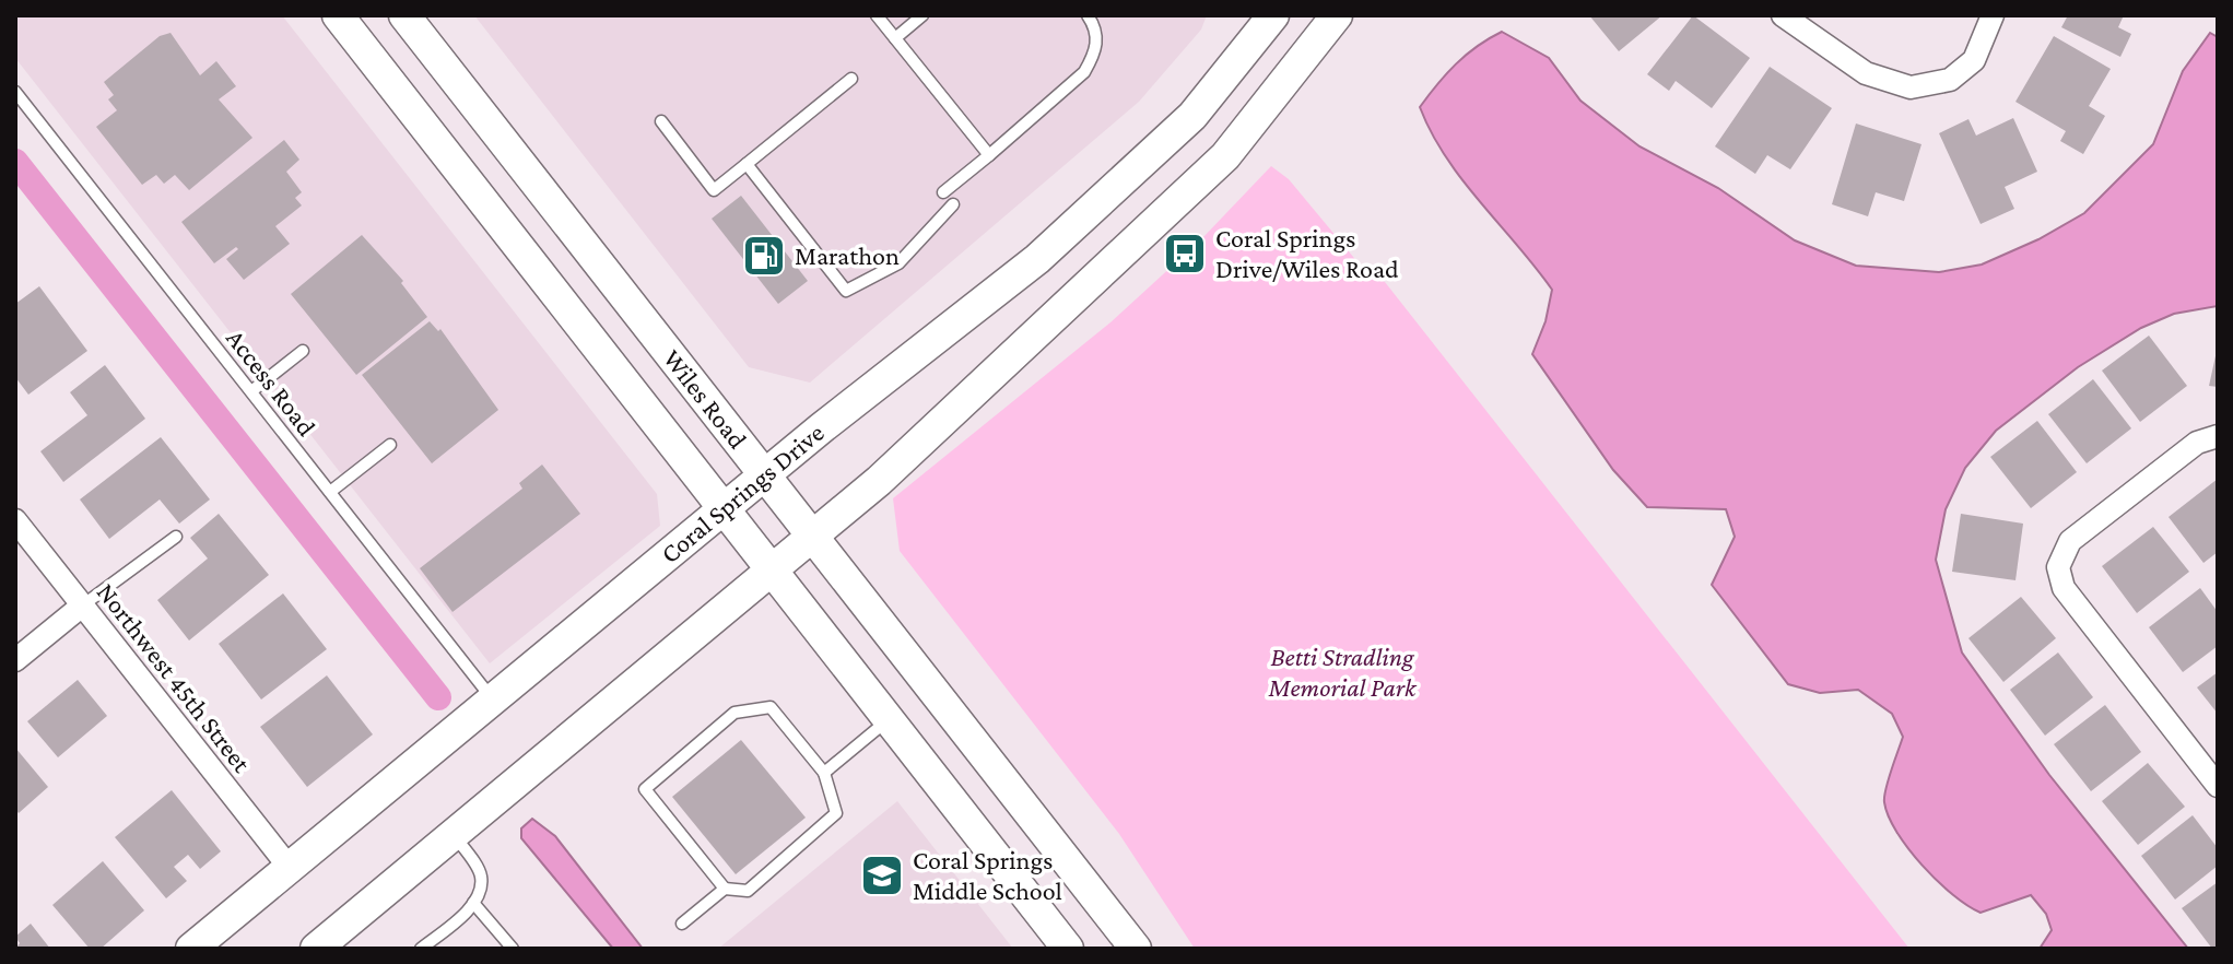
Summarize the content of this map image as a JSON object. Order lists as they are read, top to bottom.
{
  "streets": {
    "main road": ["Wiles Road", "Coral Springs Drive"],
    "street": ["Northwest 45th Street"],
    "lane": ["Access Road"]
  },
  "crossings": [
    ["Access Road", "Coral Springs Drive"],
    ["Wiles Road", "Coral Springs Drive"],
    ["Coral Springs Drive", "Northwest 45th Street"]
  ],
  "parks": ["Betti Stradling Memorial Park"],
  "places": {
    "bus stop": ["Coral Springs Drive/Wiles Road"],
    "fuel station": ["Marathon"],
    "school or university": ["Coral Springs Middle School"]
  }
}
